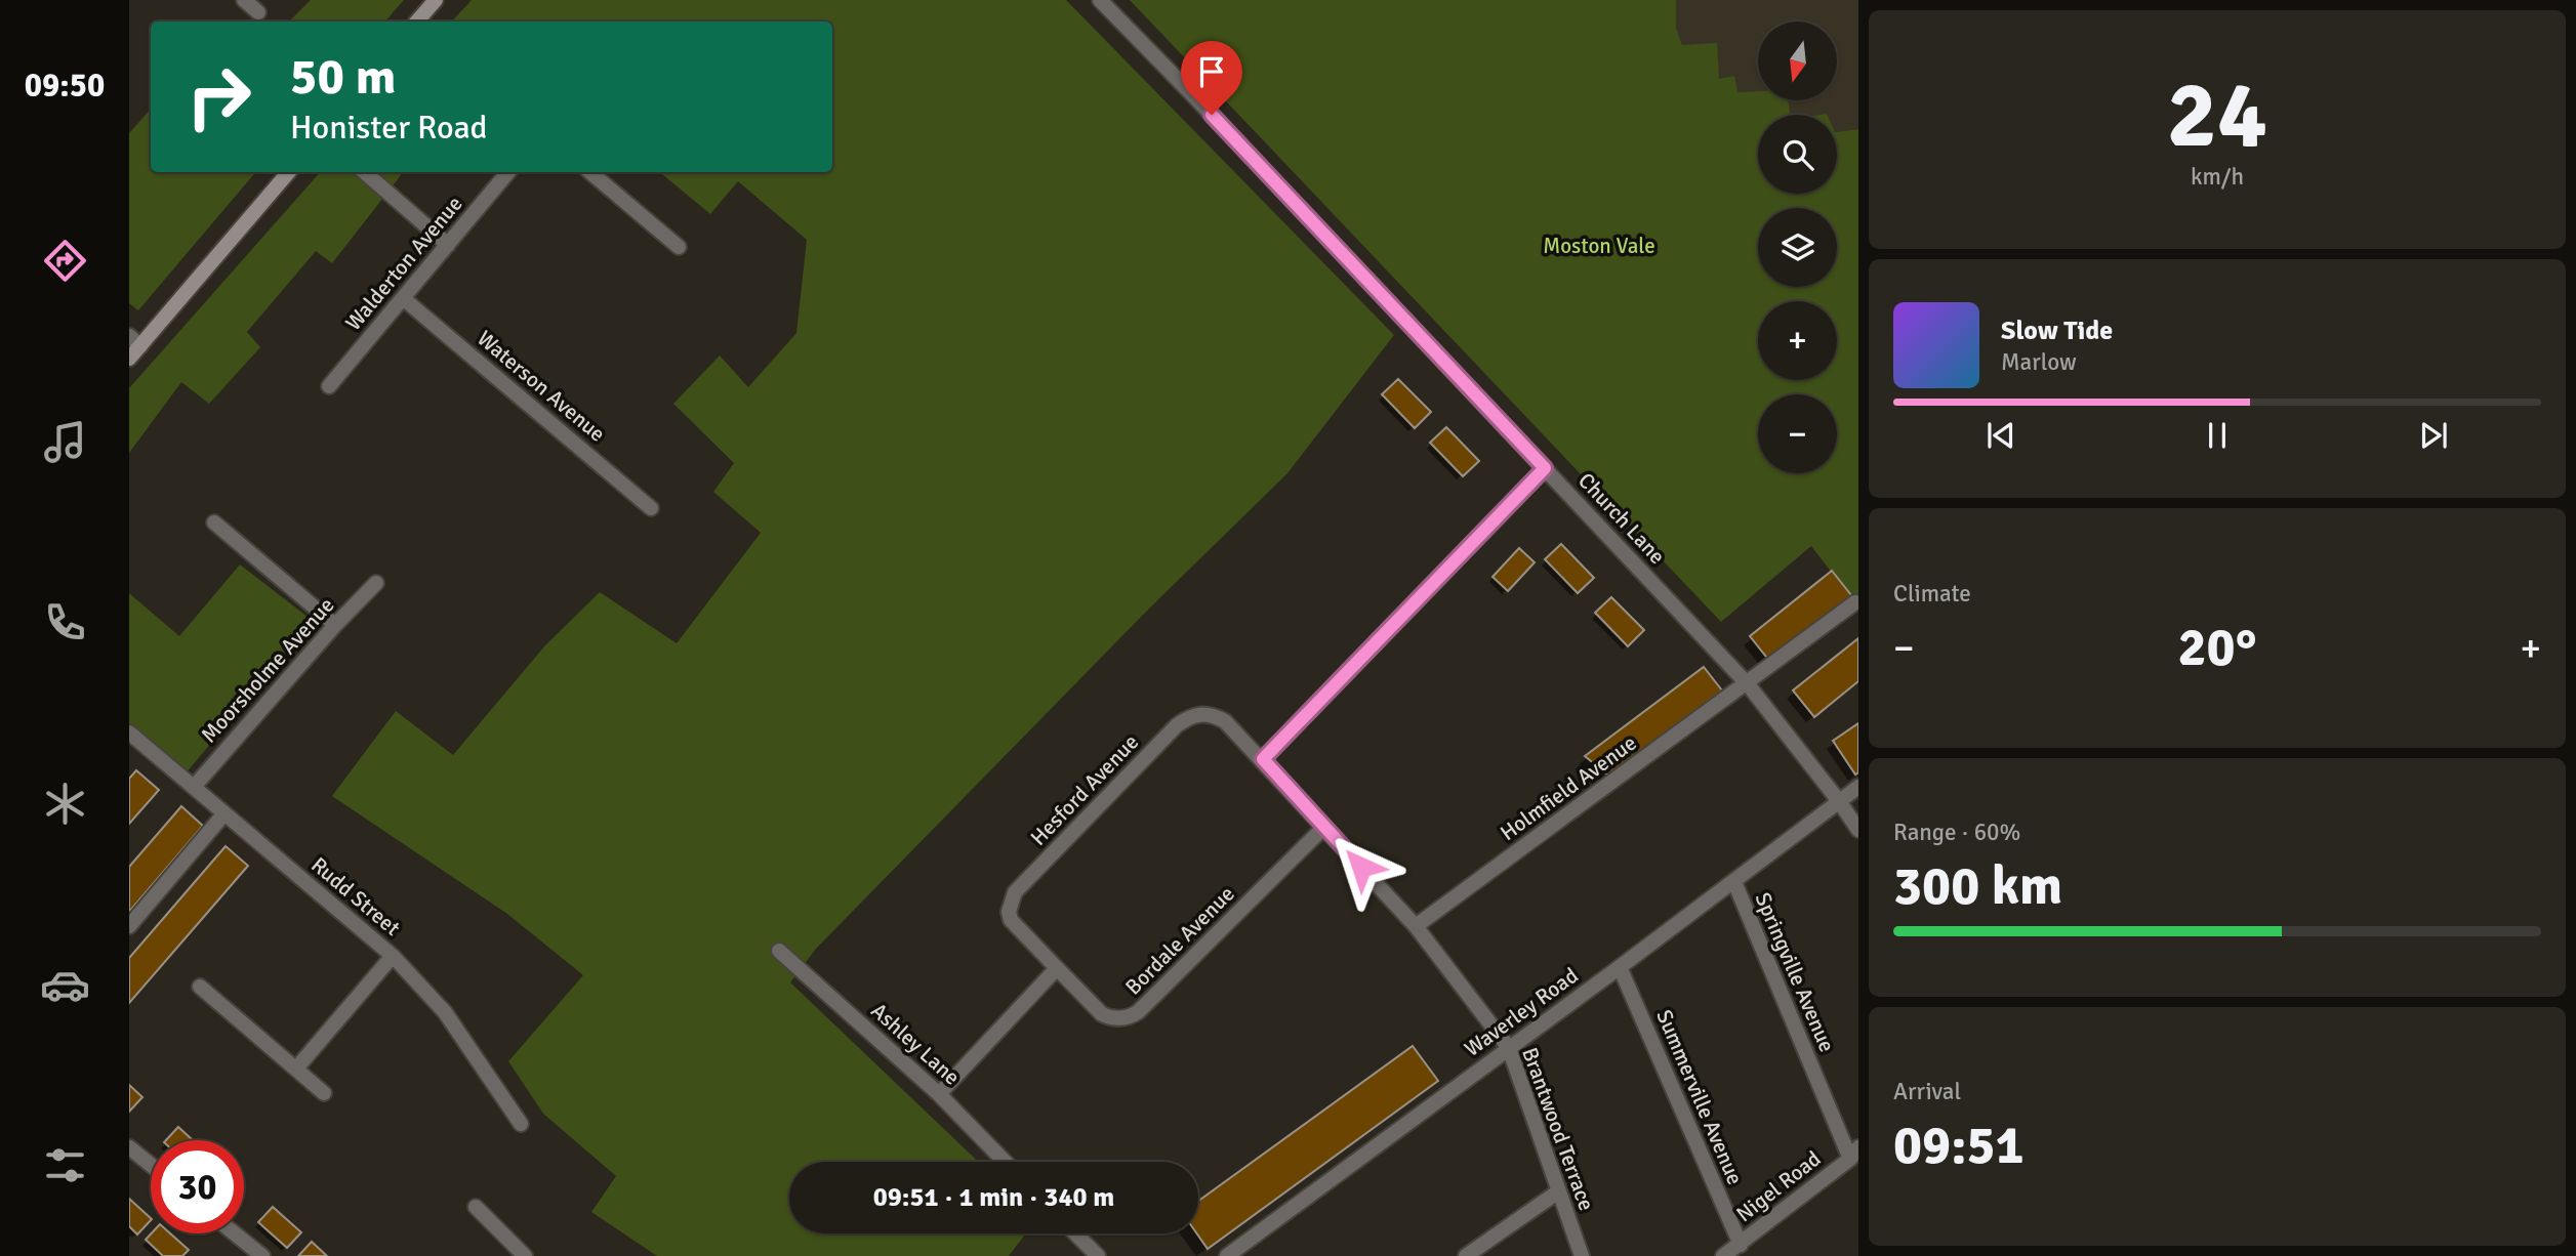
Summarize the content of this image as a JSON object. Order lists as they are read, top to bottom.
{
  "streets": {
    "street": [
      "Walderton Avenue",
      "Waterson Avenue",
      "Church Lane",
      "Moorsholme Avenue",
      "Holmfield Avenue",
      "Hesford Avenue",
      "Rudd Street",
      "Bordale Avenue",
      "Springville Avenue",
      "Waverley Road",
      "Ashley Lane",
      "Summerville Avenue",
      "Brantwood Terrace",
      "Nigel Road"
    ]
  },
  "crossings": [
    ["Walderton Avenue", "Waterson Avenue"],
    ["Church Lane", "Holmfield Avenue"],
    ["Church Lane", "Waverley Road"],
    ["Moorsholme Avenue", "Rudd Street"],
    ["Holmfield Avenue", "Brantwood Terrace"],
    ["Hesford Avenue", "Bordale Avenue"],
    ["Hesford Avenue", "Brantwood Terrace"],
    ["Bordale Avenue", "Brantwood Terrace"],
    ["Springville Avenue", "Waverley Road"],
    ["Springville Avenue", "Nigel Road"],
    ["Waverley Road", "Summerville Avenue"],
    ["Waverley Road", "Brantwood Terrace"],
    ["Summerville Avenue", "Nigel Road"]
  ],
  "parks": ["Moston Vale"],
  "north": "bottom",
  "page": {
    "tabs": "09:50",
    "tile": [
      ["24", "km/h"],
      "Climate",
      ["Range · 60%", "300 km"],
      ["Arrival", "09:51"]
    ],
    "map_buttons": ["+", "−"],
    "turn": ["50 m", "Honister Road"],
    "song": ["Slow Tide", "Marlow"],
    "heat": ["−", "20°", "+"],
    "limit": "30",
    "trip": "09:51 · 1 min · 340 m"
  }
}
